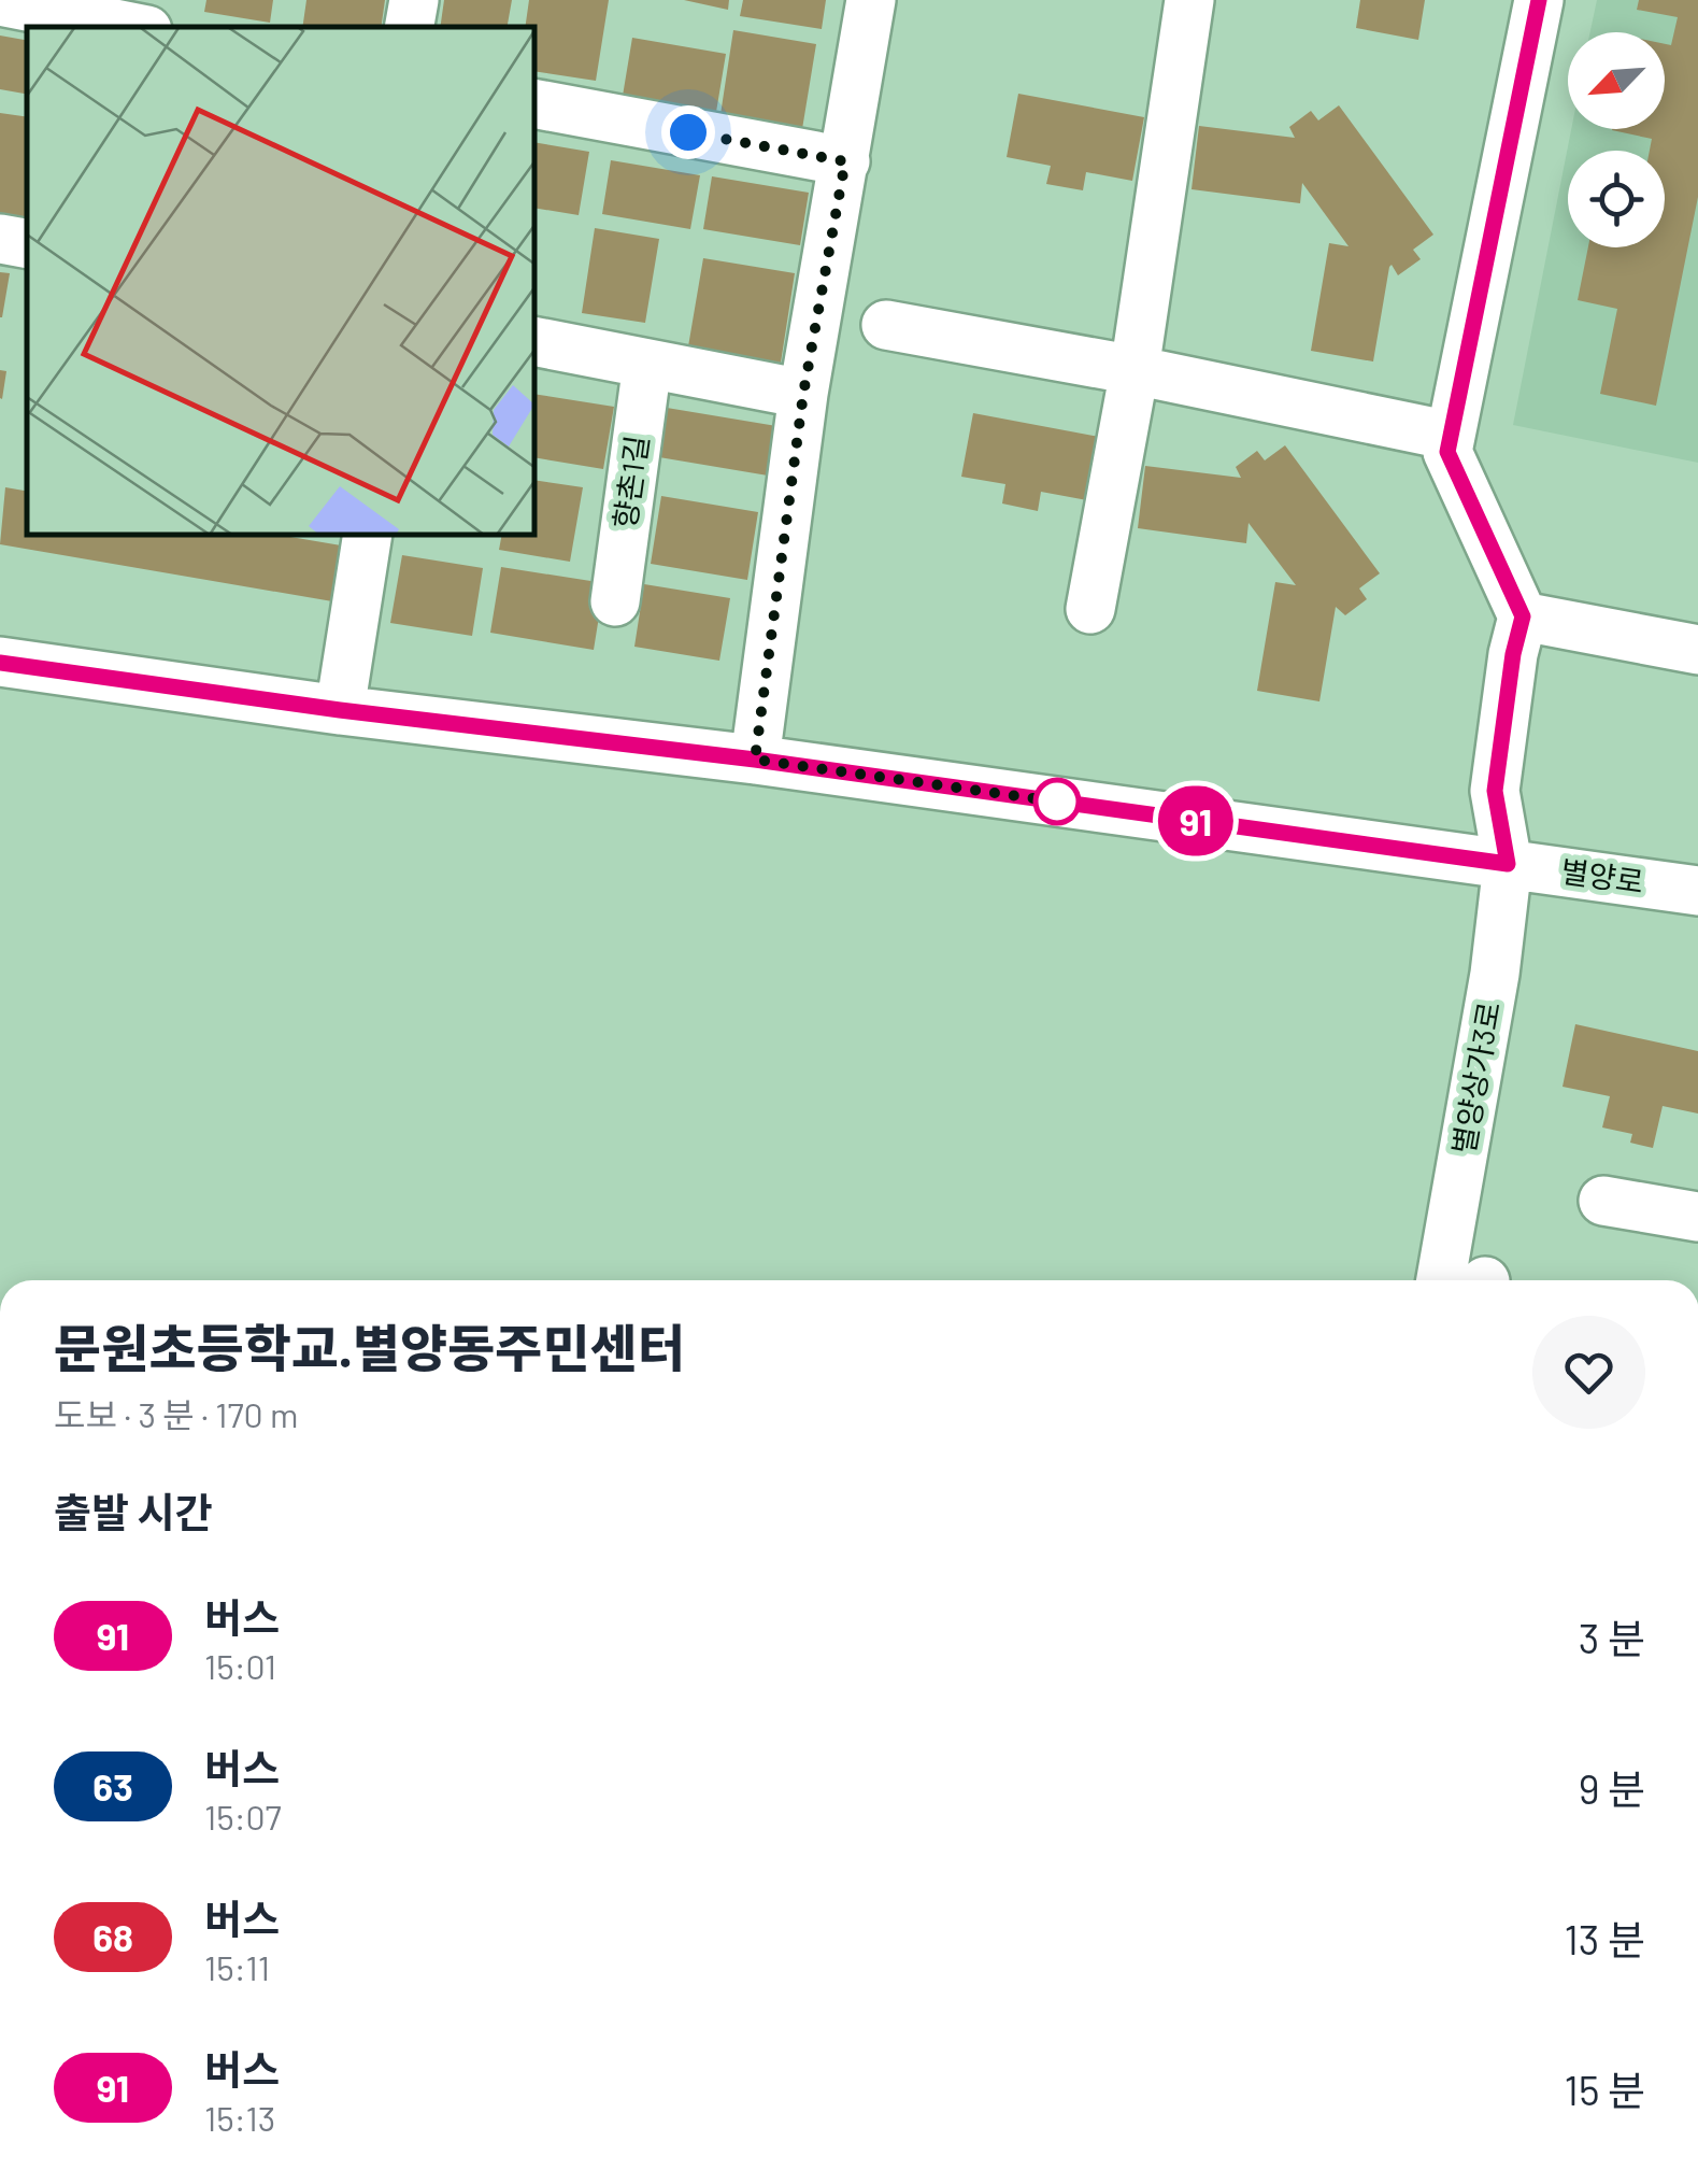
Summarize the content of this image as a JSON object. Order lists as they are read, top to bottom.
{
  "streets": {
    "street": ["향촌1길", "별양로", "별양상가3로"]
  },
  "crossings": [
    ["별양로", "별양상가3로"]
  ],
  "lines": ["bus line 91"],
  "north": "bottom left",
  "page": {
    "on_map": "91",
    "heading": [
      ["문원초등학교.별양동주민센터", "도보 · 3 분 · 170 m"],
      "출발 시간"
    ],
    "list": [
      {
        "mark": "91",
        "name": "버스",
        "note": "15:01",
        "value": "3 분"
      },
      {
        "mark": "63",
        "name": "버스",
        "note": "15:07",
        "value": "9 분"
      },
      {
        "mark": "68",
        "name": "버스",
        "note": "15:11",
        "value": "13 분"
      },
      {
        "mark": "91",
        "name": "버스",
        "note": "15:13",
        "value": "15 분"
      }
    ]
  }
}
